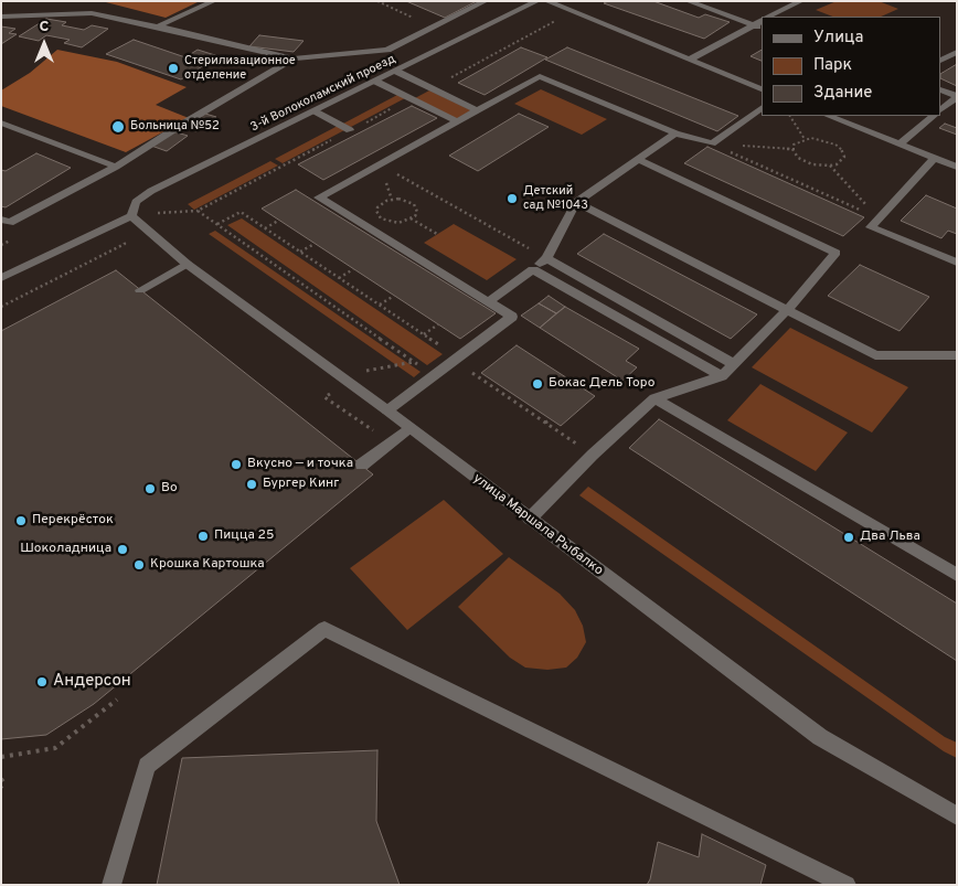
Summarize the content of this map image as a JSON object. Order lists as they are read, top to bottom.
{
  "streets": {
    "street": ["3-й Волоколамский проезд", "улица Маршала Рыбалко"]
  },
  "crossings": [
    ["3-й Волоколамский проезд", "улица Маршала Рыбалко"]
  ],
  "places": [
    "Стерилизационное отделение",
    "Больница №52",
    "Детский сад №1043",
    "Бокас Дель Торо",
    "Вкусно — и точка",
    "Бургер Кинг",
    "Bo",
    "Перекрёсток",
    "Пицца 25",
    "Два Льва",
    "Шоколадница",
    "Крошка Картошка",
    "Андерсон"
  ],
  "legend": ["Улица", "Парк", "Здание"],
  "north": "top"
}
